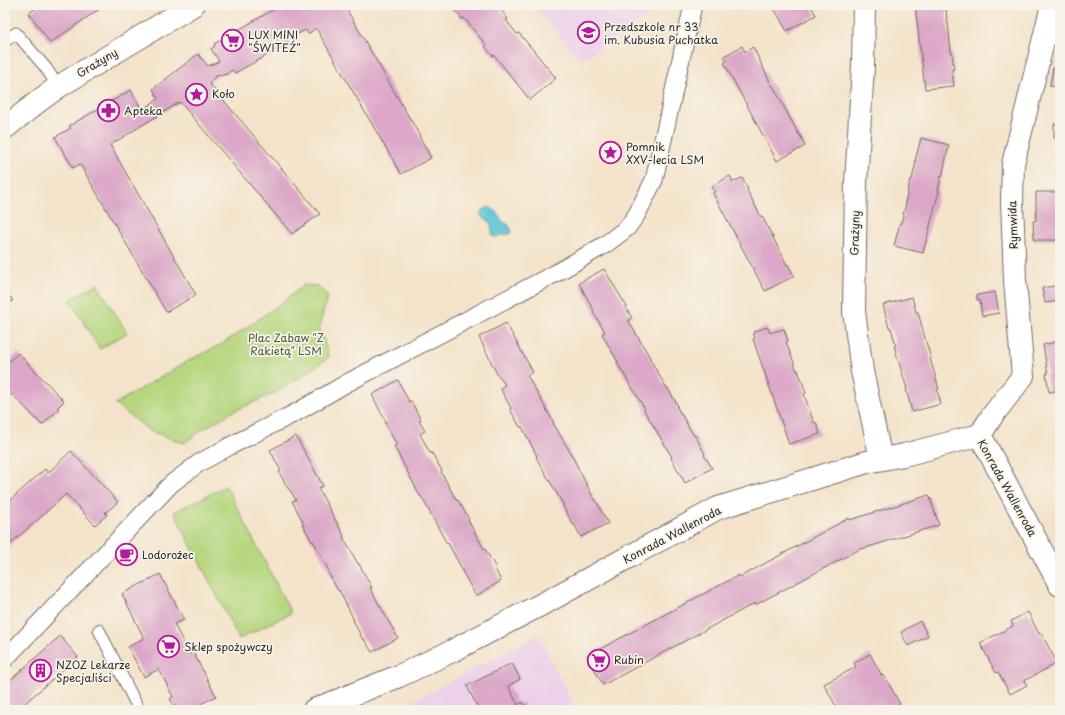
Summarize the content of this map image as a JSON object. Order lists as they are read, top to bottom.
{
  "streets": {
    "street": ["Grażyny", "Rymwida", "Konrada Wallenroda"]
  },
  "crossings": [
    ["Grażyny", "Konrada Wallenroda"],
    ["Rymwida", "Konrada Wallenroda"]
  ],
  "parks": ["Plac Zabaw \"Z Rakietą\" LSM"],
  "places": {
    "school or university": ["Przedszkole nr 33 im. Kubusia Puchatka"],
    "supermarket": ["LUX MINI \"ŚWITEŹ\"", "Sklep spożywczy", "Rubin"],
    "place": ["Koło", "Pomnik XXV-lecia LSM"],
    "pharmacy": ["Apteka"],
    "cafe": ["Lodorożec"],
    "building": ["NZOZ Lekarze Specjaliści"]
  }
}
